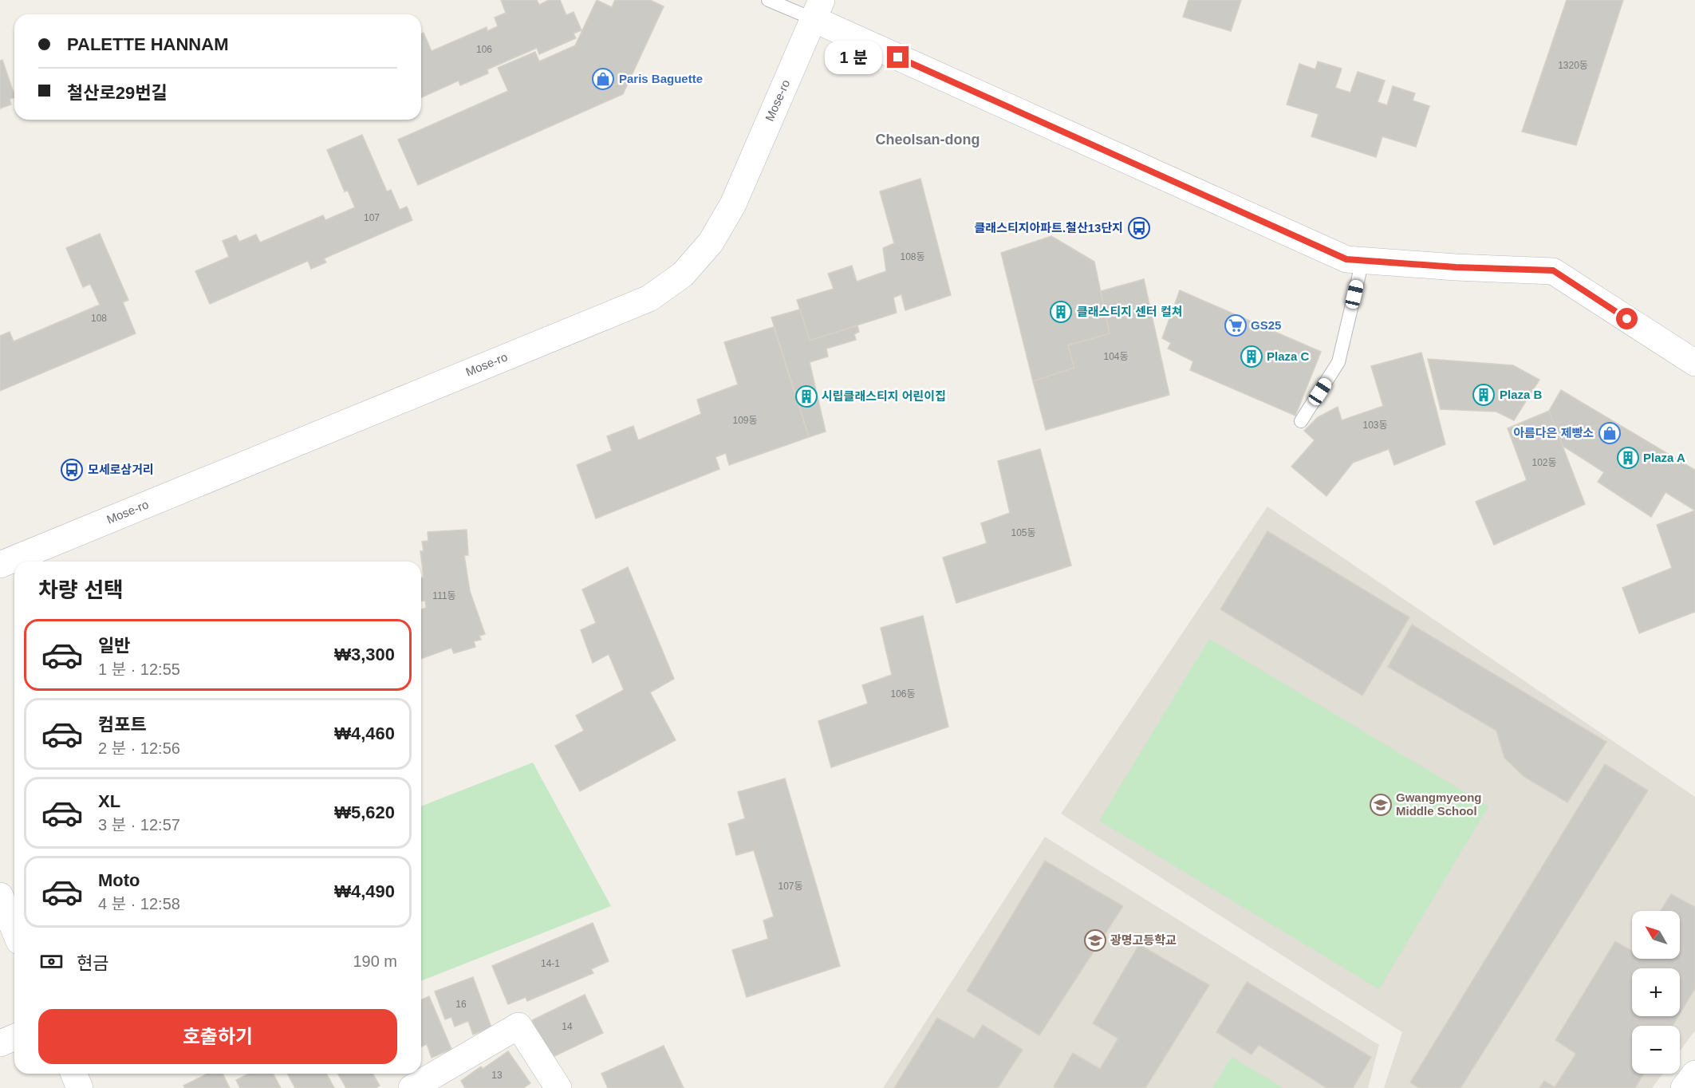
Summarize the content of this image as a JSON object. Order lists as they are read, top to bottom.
{
  "streets": {
    "street": ["Mose-ro"]
  },
  "districts": ["Cheolsan-dong"],
  "places": {
    "shop": ["Paris Baguette", "아름다은 제빵소"],
    "bus stop": ["클래스티지아파트.철산13단지", "모세로삼거리"],
    "building": [
      "클래스티지 센터 컬쳐",
      "Plaza C",
      "Plaza B",
      "시립클래스티지 어린이집",
      "Plaza A"
    ],
    "supermarket": ["GS25"],
    "school or university": ["Gwangmyeong Middle School", "광명고등학교"]
  },
  "house_numbers": [
    "106",
    "1320동",
    "107",
    "108동",
    "108",
    "104동",
    "109동",
    "103동",
    "102동",
    "105동",
    "111동",
    "106동",
    "107동",
    "14-1",
    "16",
    "14",
    "13"
  ],
  "north": "top left",
  "page": {
    "banner": ["PALETTE HANNAM", "철산로29번길"],
    "bubble": "1 분",
    "heading": "차량 선택",
    "list": [
      {
        "name": "일반",
        "note": "1 분 · 12:55",
        "value": "₩3,300"
      },
      {
        "name": "컴포트",
        "note": "2 분 · 12:56",
        "value": "₩4,460"
      },
      {
        "name": "XL",
        "note": "3 분 · 12:57",
        "value": "₩5,620"
      },
      {
        "name": "Moto",
        "note": "4 분 · 12:58",
        "value": "₩4,490"
      }
    ],
    "map_buttons": ["+", "−"],
    "pay": ["현금", "190 m"],
    "buttons": "호출하기"
  }
}
